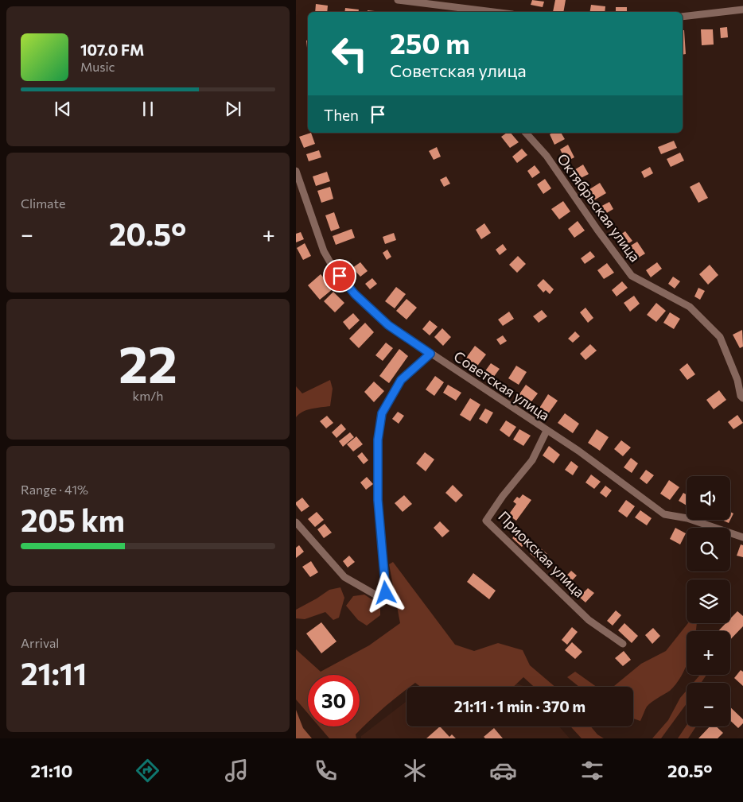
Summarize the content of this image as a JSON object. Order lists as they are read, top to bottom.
{
  "streets": {
    "street": ["Октябрьская улица", "Советская улица", "Приокская улица"]
  },
  "crossings": [
    ["Советская улица", "Приокская улица"]
  ],
  "page": {
    "turn": ["250 m", "Советская улица"],
    "song": ["107.0 FM", "Music"],
    "then": "Then",
    "tile": [
      "Climate",
      ["22", "km/h"],
      ["Range · 41%", "205 km"],
      ["Arrival", "21:11"]
    ],
    "heat": ["−", "20.5°", "+"],
    "map_buttons": ["+", "−"],
    "limit": "30",
    "trip": "21:11 · 1 min · 370 m",
    "tabs": ["21:10", "20.5°"]
  }
}
